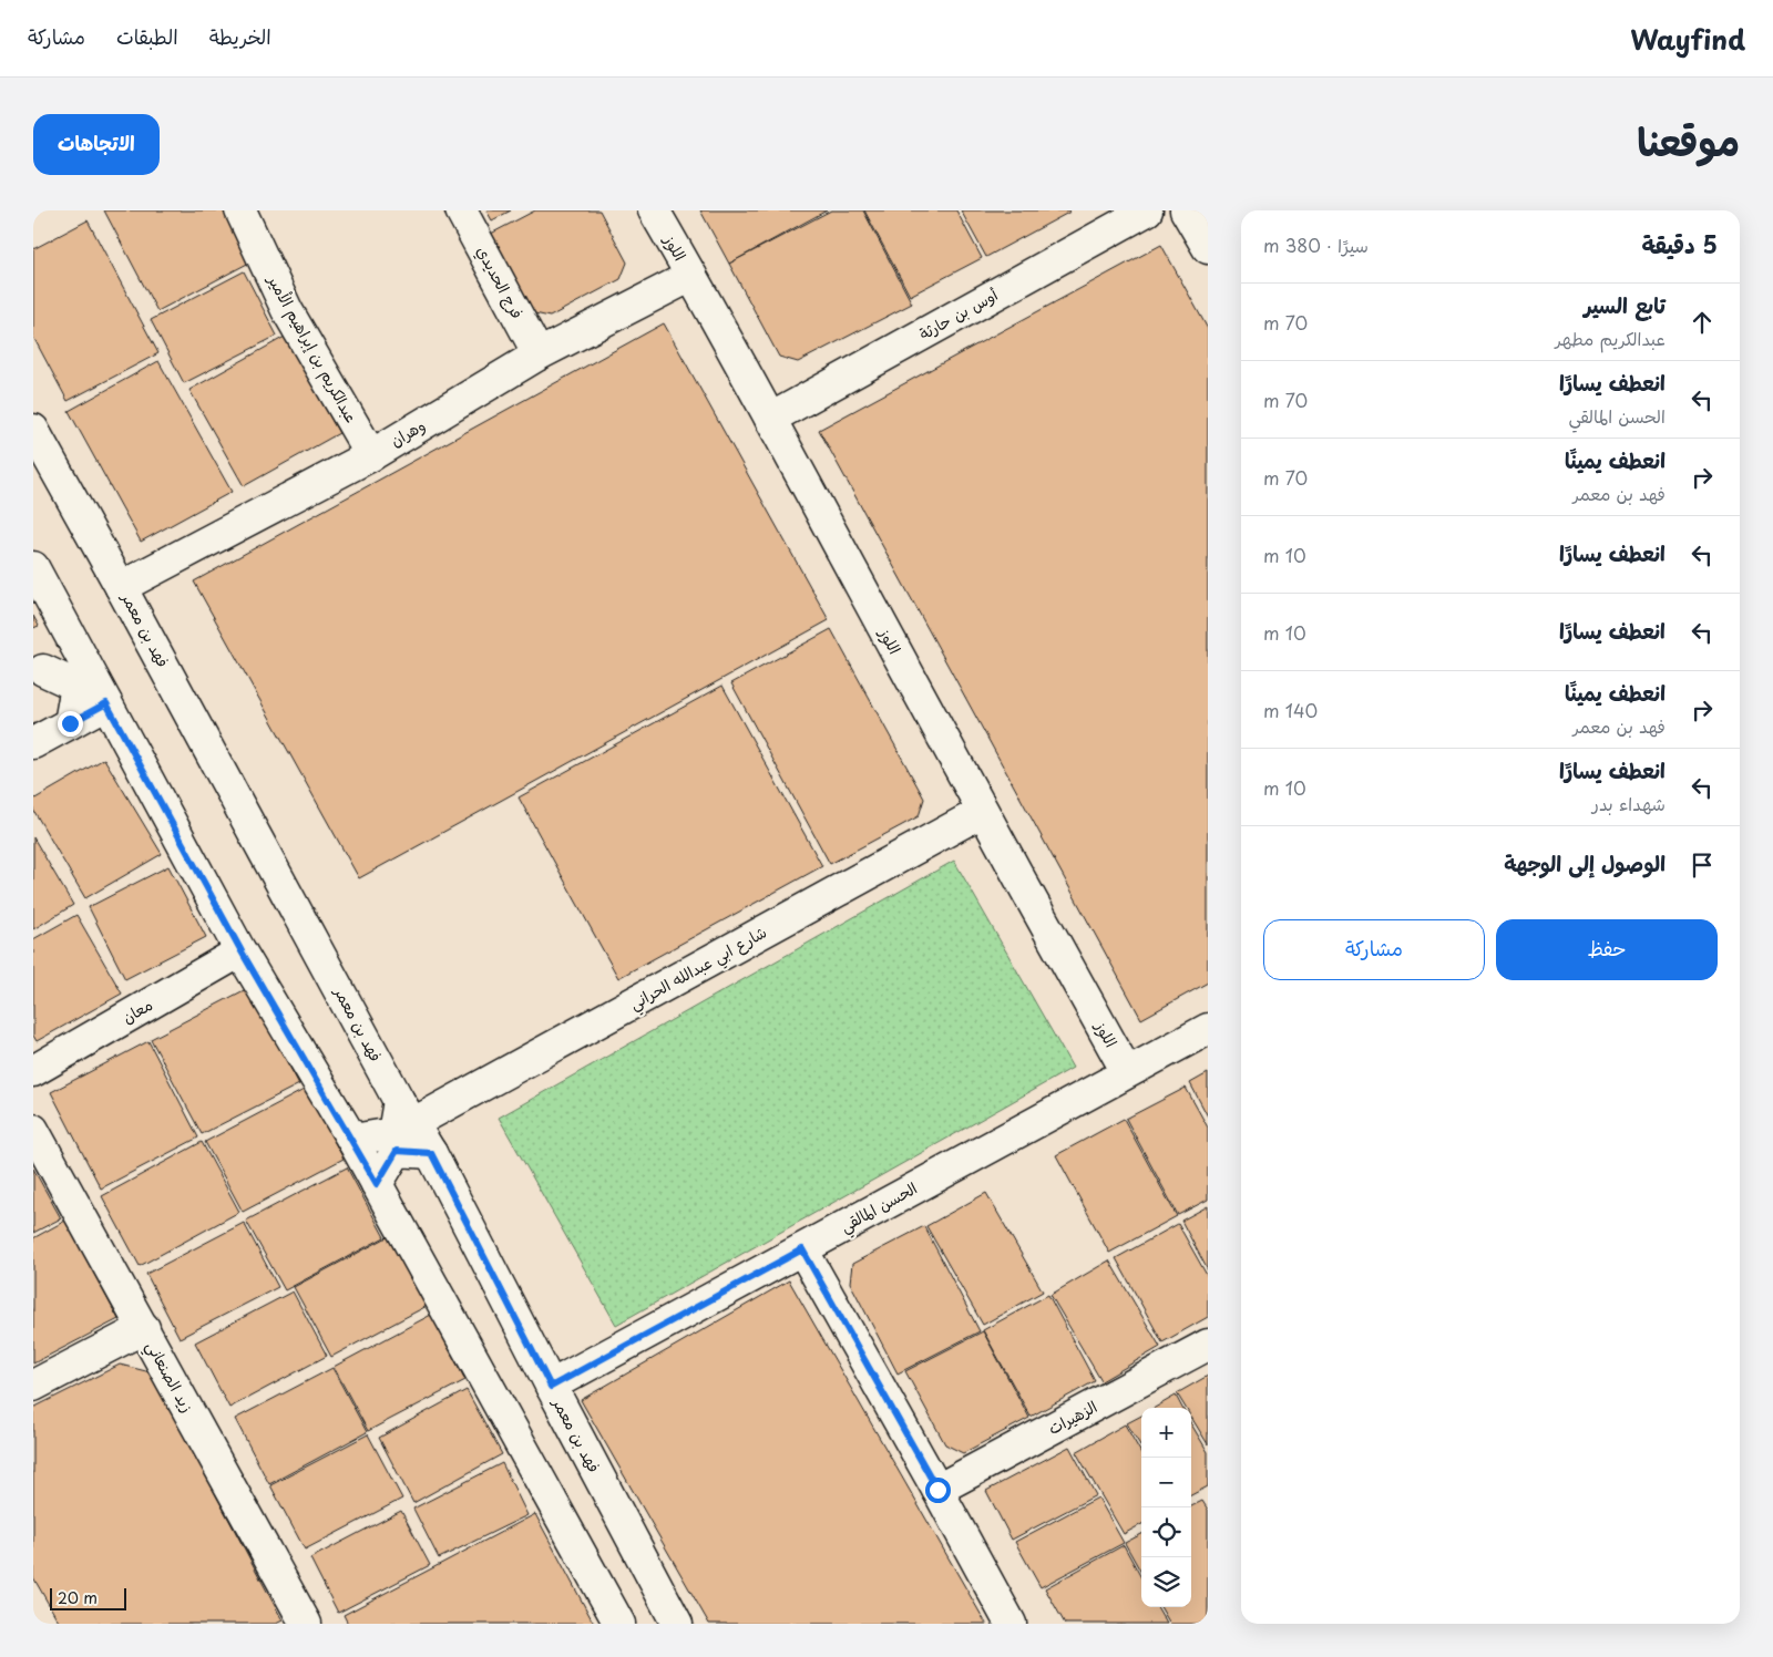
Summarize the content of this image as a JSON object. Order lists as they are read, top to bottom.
{
  "streets": {
    "street": [
      "اللوز",
      "فرج الحديدي",
      "أوس بن حارثة",
      "عبدالكريم بن إبراهيم الأمير",
      "وهران",
      "فهد بن معمر",
      "شارع ابي عبدالله الحراني",
      "معان",
      "الحسن المالقي",
      "زيد الصنعاني",
      "الزهيرات"
    ]
  },
  "crossings": [
    ["اللوز", "أوس بن حارثة"],
    ["اللوز", "وهران"],
    ["اللوز", "شارع ابي عبدالله الحراني"],
    ["اللوز", "الحسن المالقي"],
    ["فرج الحديدي", "وهران"],
    ["عبدالكريم بن إبراهيم الأمير", "وهران"],
    ["وهران", "فهد بن معمر"],
    ["فهد بن معمر", "شارع ابي عبدالله الحراني"],
    ["فهد بن معمر", "الحسن المالقي"]
  ],
  "scale_bar": "20 m",
  "page": {
    "header": "Wayfind",
    "nav": ["الخريطة", "الطبقات", "مشاركة"],
    "title": "موقعنا",
    "buttons": [
      "الاتجاهات",
      ["حفظ", "مشاركة"]
    ],
    "heading": ["5 دقيقة", "سيرًا · 380 m"],
    "list": [
      ["تابع السير", "عبدالكريم مطهر", "70 m"],
      ["انعطف يسارًا", "الحسن المالقي", "70 m"],
      ["انعطف يمينًا", "فهد بن معمر", "70 m"],
      ["انعطف يسارًا", "10 m"],
      ["انعطف يسارًا", "10 m"],
      ["انعطف يمينًا", "فهد بن معمر", "140 m"],
      ["انعطف يسارًا", "شهداء بدر", "10 m"],
      "الوصول إلى الوجهة"
    ],
    "map_buttons": ["+", "−"],
    "scale": "20 m"
  }
}
